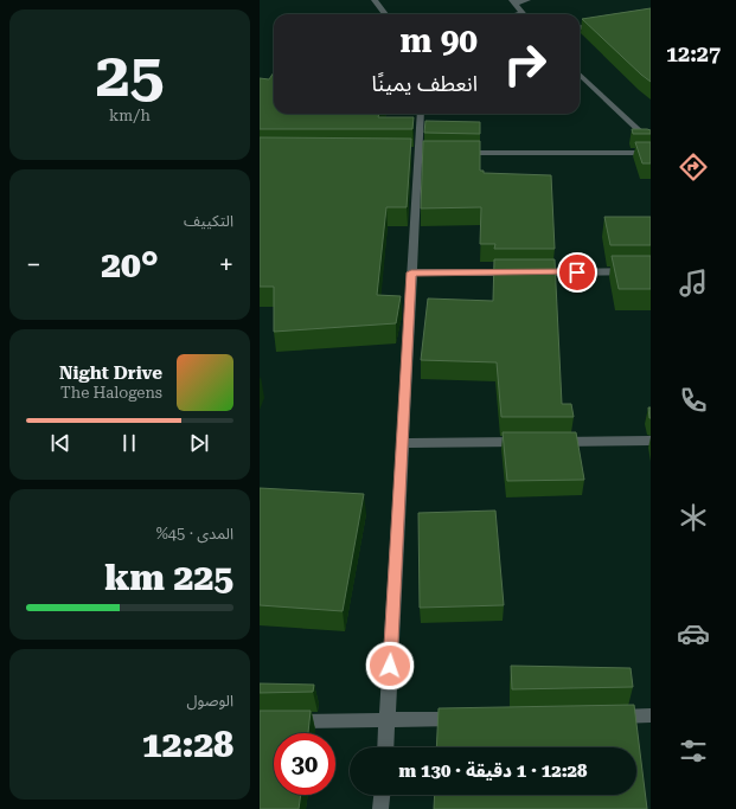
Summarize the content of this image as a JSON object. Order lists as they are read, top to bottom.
{
  "page": {
    "tabs": "12:27",
    "tile": [
      ["25", "km/h"],
      "التكييف",
      ["المدى · 45%", "225 km"],
      ["الوصول", "12:28"]
    ],
    "turn": ["90 m", "انعطف يمينًا"],
    "heat": ["−", "20°", "+"],
    "song": ["Night Drive", "The Halogens"],
    "limit": "30",
    "trip": "12:28 · 1 دقيقة · 130 m"
  }
}
